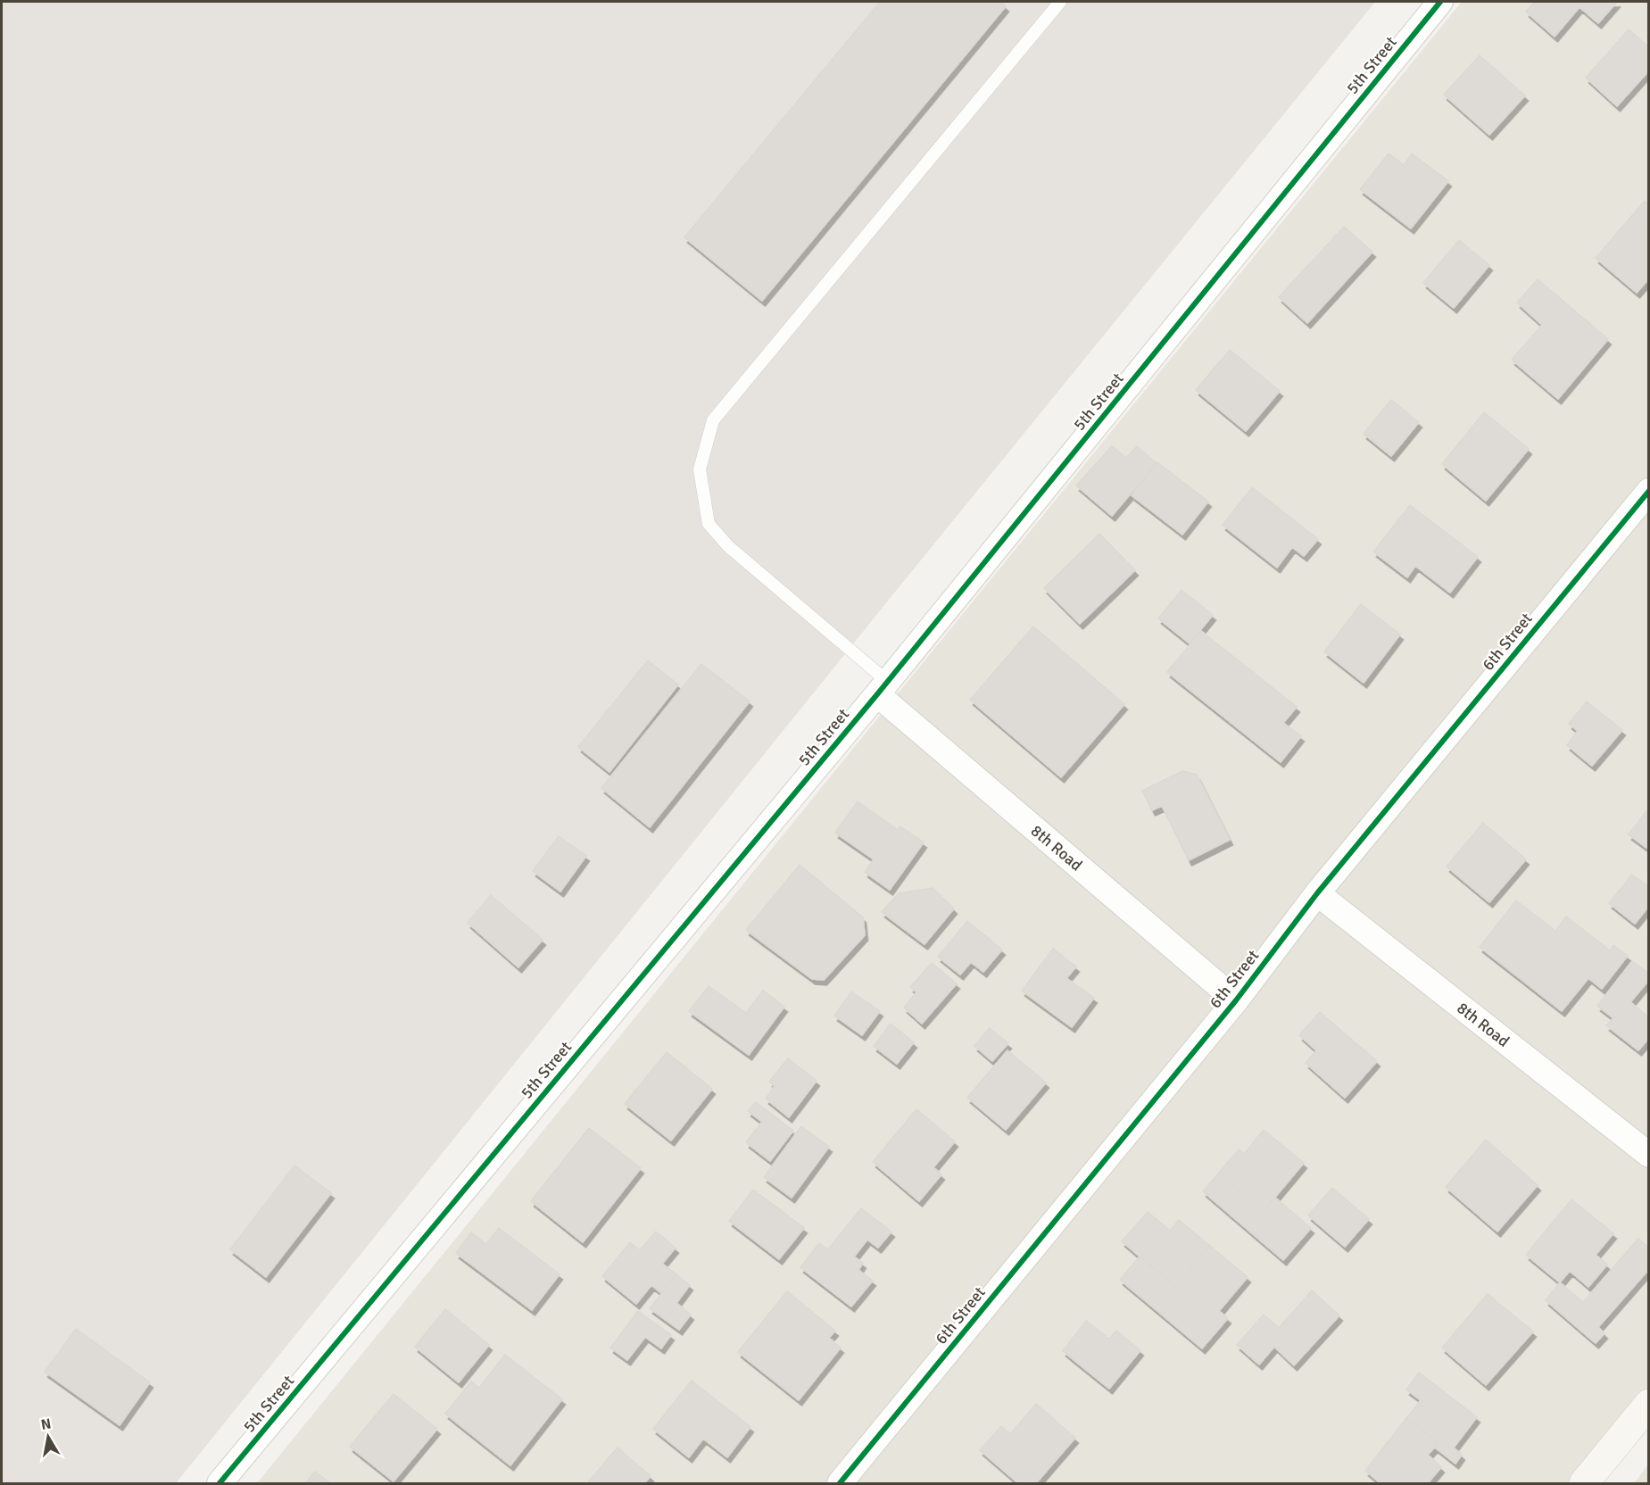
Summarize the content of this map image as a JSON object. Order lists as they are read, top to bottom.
{
  "streets": {
    "street": ["5th Street", "6th Street", "8th Road"]
  },
  "crossings": [
    ["5th Street", "8th Road"],
    ["6th Street", "8th Road"]
  ],
  "north": "top"
}
